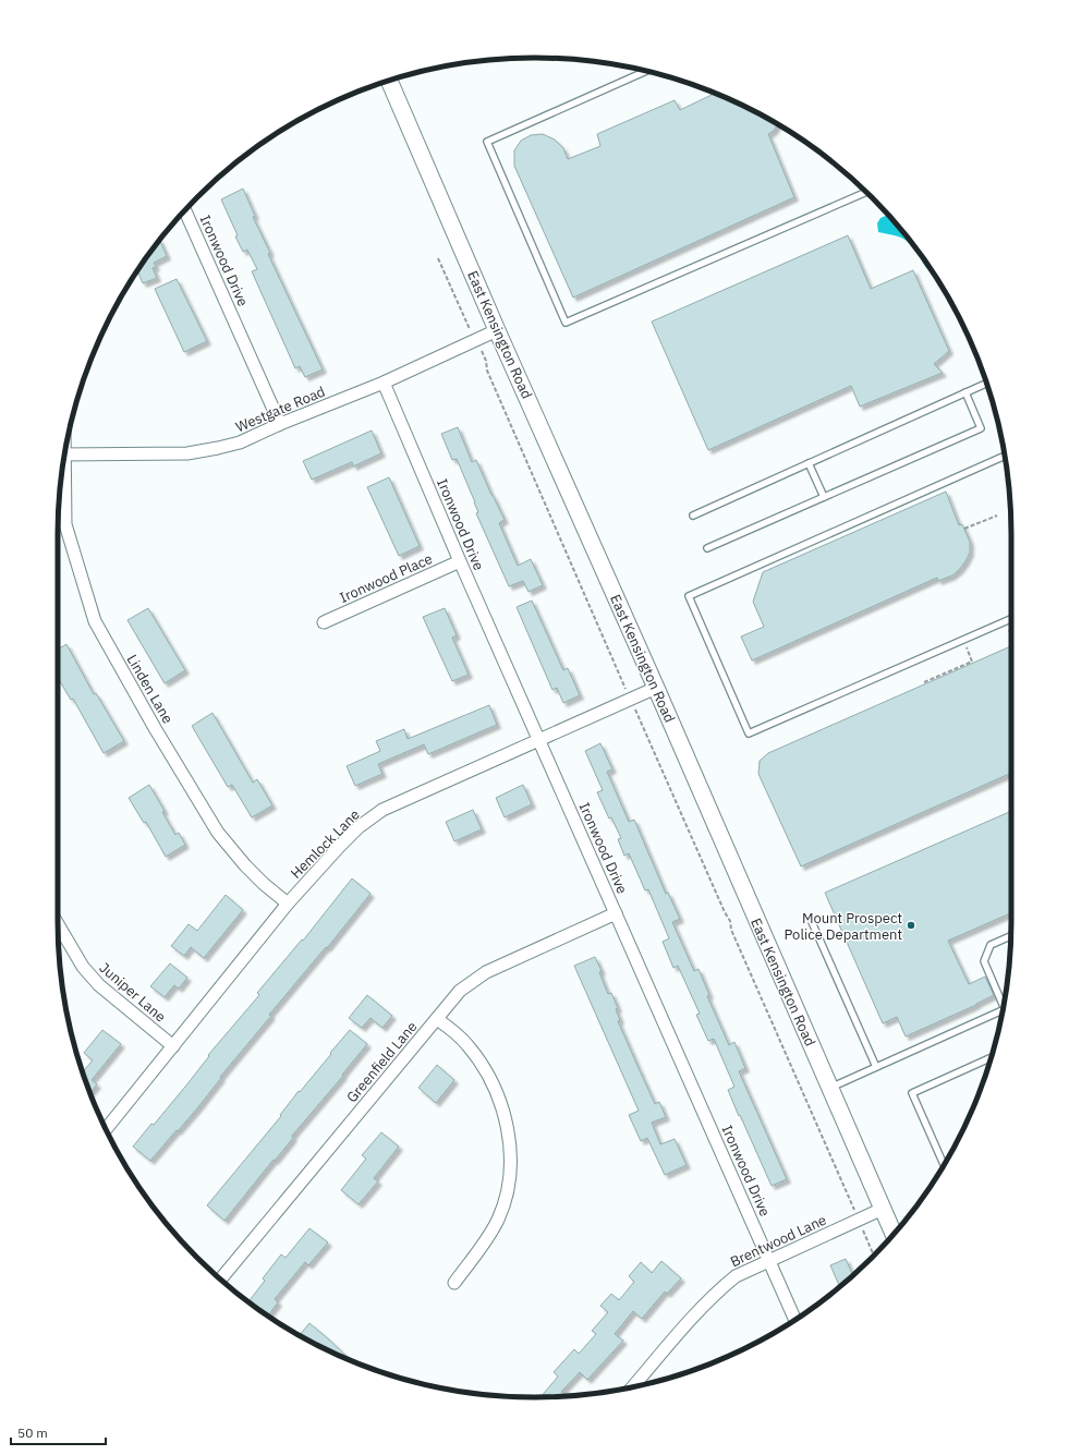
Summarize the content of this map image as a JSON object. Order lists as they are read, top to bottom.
{
  "streets": {
    "main road": ["East Kensington Road"],
    "street": [
      "Ironwood Drive",
      "Westgate Road",
      "Ironwood Place",
      "Linden Lane",
      "Hemlock Lane",
      "Juniper Lane",
      "Greenfield Lane",
      "Brentwood Lane"
    ]
  },
  "crossings": [
    ["Ironwood Drive", "Westgate Road"],
    ["Ironwood Drive", "Ironwood Place"],
    ["Ironwood Drive", "Hemlock Lane"],
    ["Ironwood Drive", "Greenfield Lane"],
    ["Ironwood Drive", "Brentwood Lane"],
    ["East Kensington Road", "Westgate Road"],
    ["East Kensington Road", "Hemlock Lane"],
    ["East Kensington Road", "Brentwood Lane"],
    ["Linden Lane", "Hemlock Lane"],
    ["Hemlock Lane", "Juniper Lane"]
  ],
  "places": ["Mount Prospect Police Department"],
  "scale_bar": "50 m"
}
